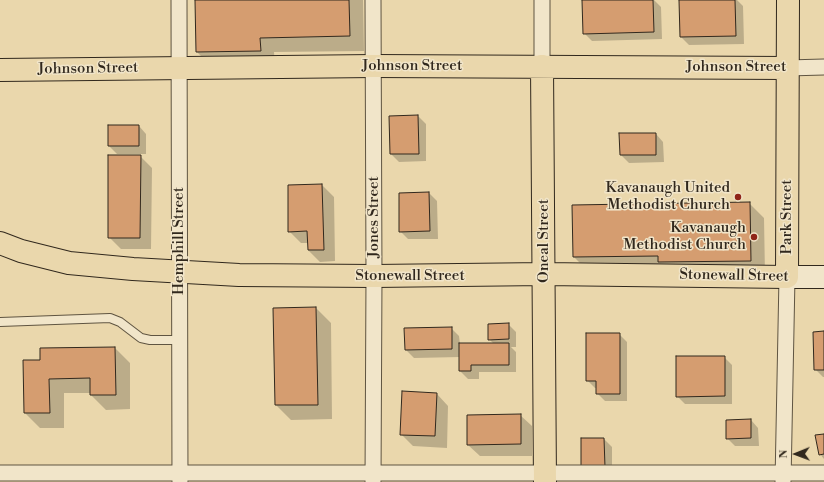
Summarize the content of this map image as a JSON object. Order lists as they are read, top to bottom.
{
  "streets": {
    "main road": [
      "Johnson Street",
      "Park Street",
      "Oneal Street",
      "Stonewall Street"
    ],
    "street": ["Jones Street", "Hemphill Street"]
  },
  "crossings": [
    ["Johnson Street", "Jones Street"],
    ["Johnson Street", "Park Street"],
    ["Johnson Street", "Hemphill Street"],
    ["Johnson Street", "Oneal Street"],
    ["Jones Street", "Stonewall Street"],
    ["Park Street", "Stonewall Street"],
    ["Hemphill Street", "Stonewall Street"],
    ["Oneal Street", "Stonewall Street"]
  ],
  "places": ["Kavanaugh United Methodist Church", "Kavanaugh Methodist Church"],
  "north": "left"
}
